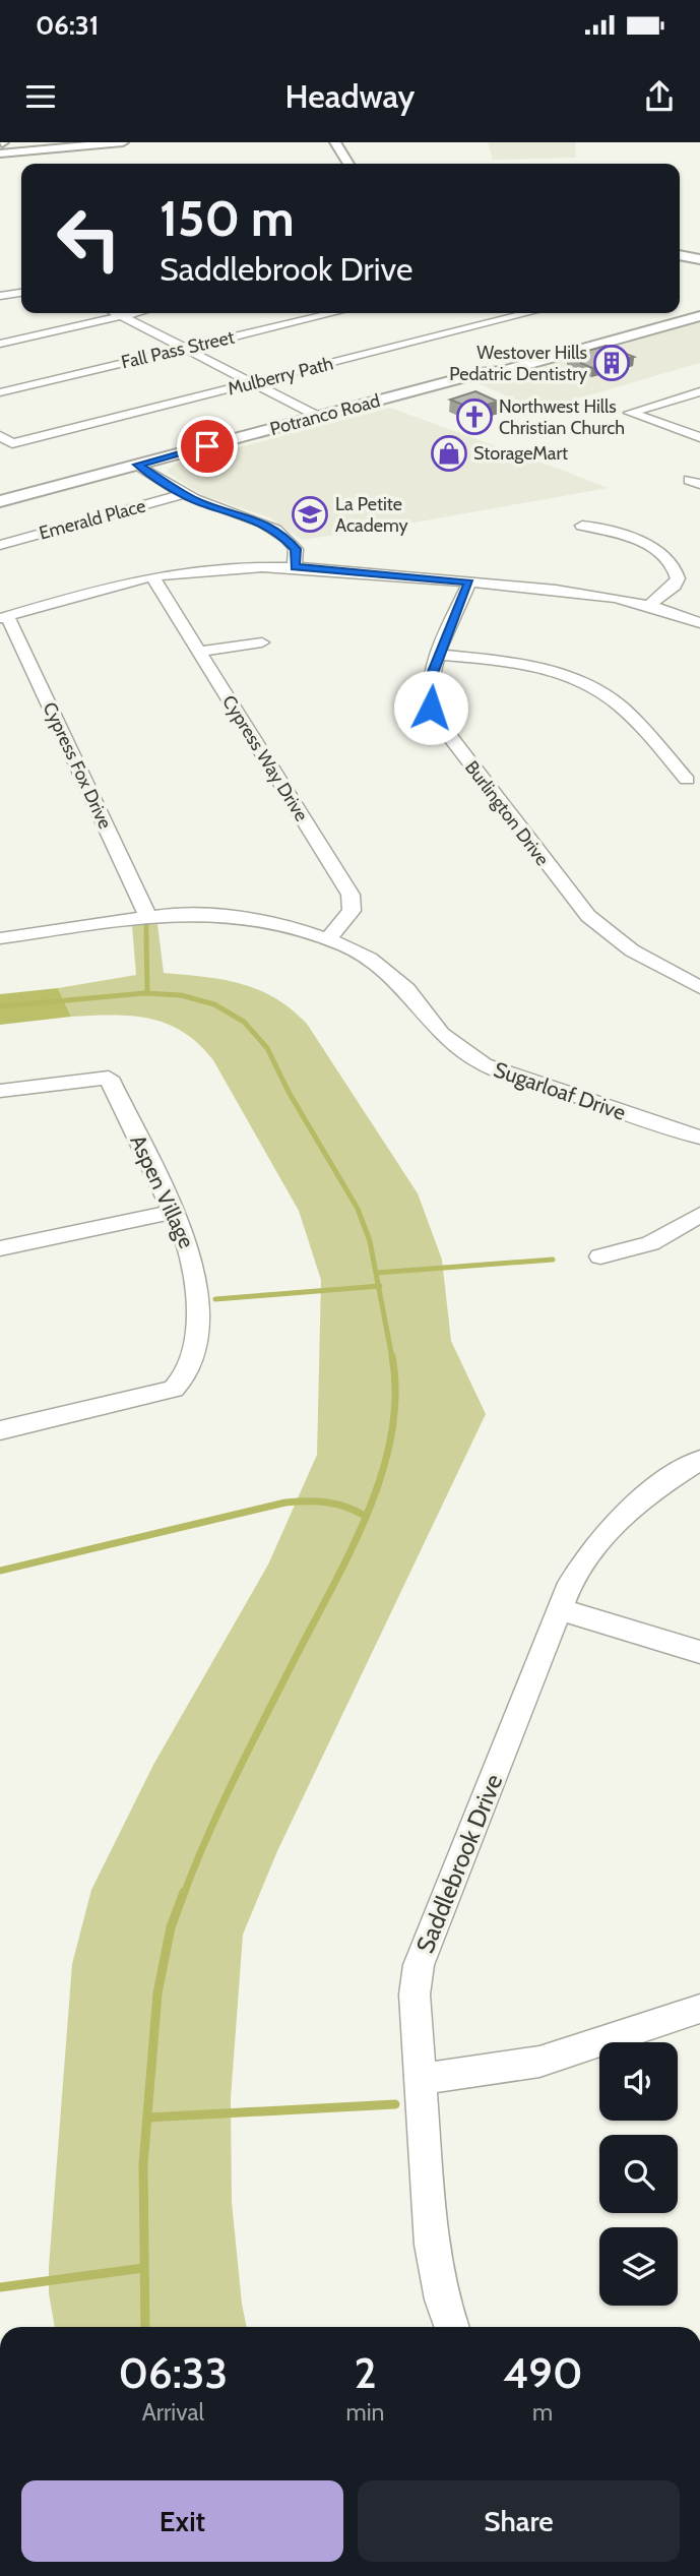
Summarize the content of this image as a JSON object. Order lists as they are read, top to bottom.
{
  "streets": {
    "main road": ["Potranco Road"],
    "street": [
      "Fall Pass Street",
      "Mulberry Path",
      "Emerald Place",
      "Cypress Way Drive",
      "Cypress Fox Drive",
      "Burlington Drive",
      "Sugarloaf Drive",
      "Aspen Village",
      "Saddlebrook Drive"
    ]
  },
  "crossings": [
    ["Cypress Way Drive", "Sugarloaf Drive"],
    ["Cypress Fox Drive", "Sugarloaf Drive"]
  ],
  "places": {
    "building": ["Westover Hills Pedatric Dentistry"],
    "church": ["Northwest Hills Christian Church"],
    "shop": ["StorageMart"],
    "school or university": ["La Petite Academy"]
  },
  "page": {
    "status": "06:31",
    "header": "Headway",
    "turn": ["150 m", "Saddlebrook Drive"],
    "eta": [
      "06:33",
      "Arrival",
      "2",
      "min",
      "490",
      "m"
    ],
    "buttons": ["Exit", "Share"]
  }
}
